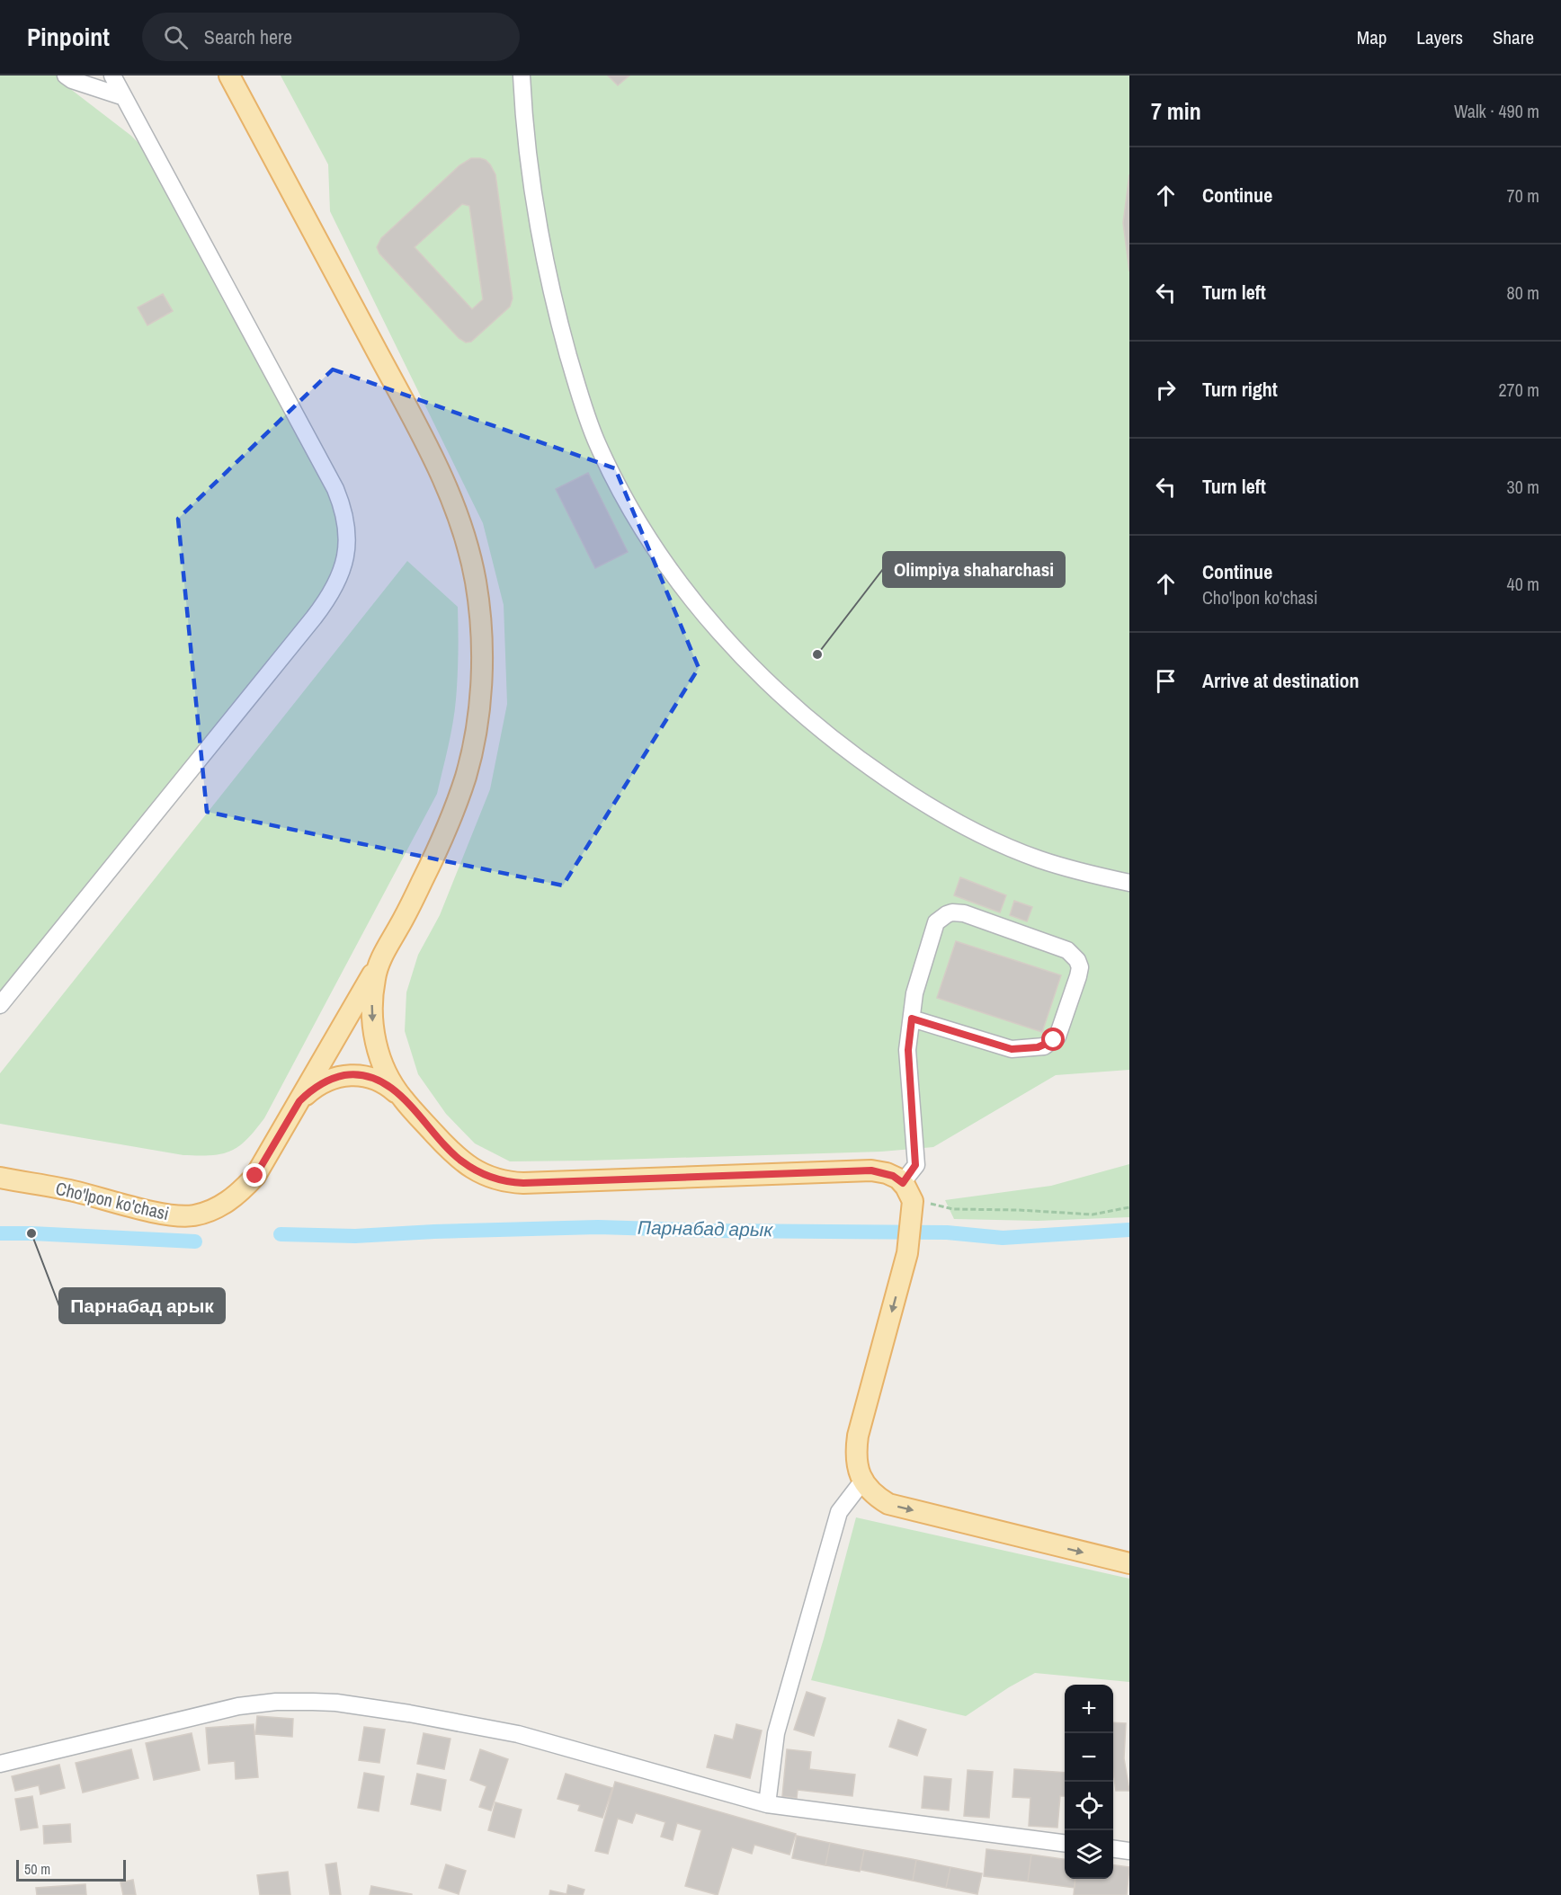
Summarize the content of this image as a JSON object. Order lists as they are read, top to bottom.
{
  "streets": {
    "main road": ["Cho'lpon ko'chasi"]
  },
  "water": ["Парнабад арык"],
  "places": ["Olimpiya shaharchasi", "Парнабад арык"],
  "scale_bar": "50 m",
  "page": {
    "header": "Pinpoint",
    "search": "Search here",
    "nav": ["Map", "Layers", "Share"],
    "heading": ["7 min", "Walk · 490 m"],
    "list": [
      ["Continue", "70 m"],
      ["Turn left", "80 m"],
      ["Turn right", "270 m"],
      ["Turn left", "30 m"],
      ["Continue", "Cho'lpon ko'chasi", "40 m"],
      "Arrive at destination"
    ],
    "map_buttons": ["+", "−"],
    "scale": "50 m"
  }
}
